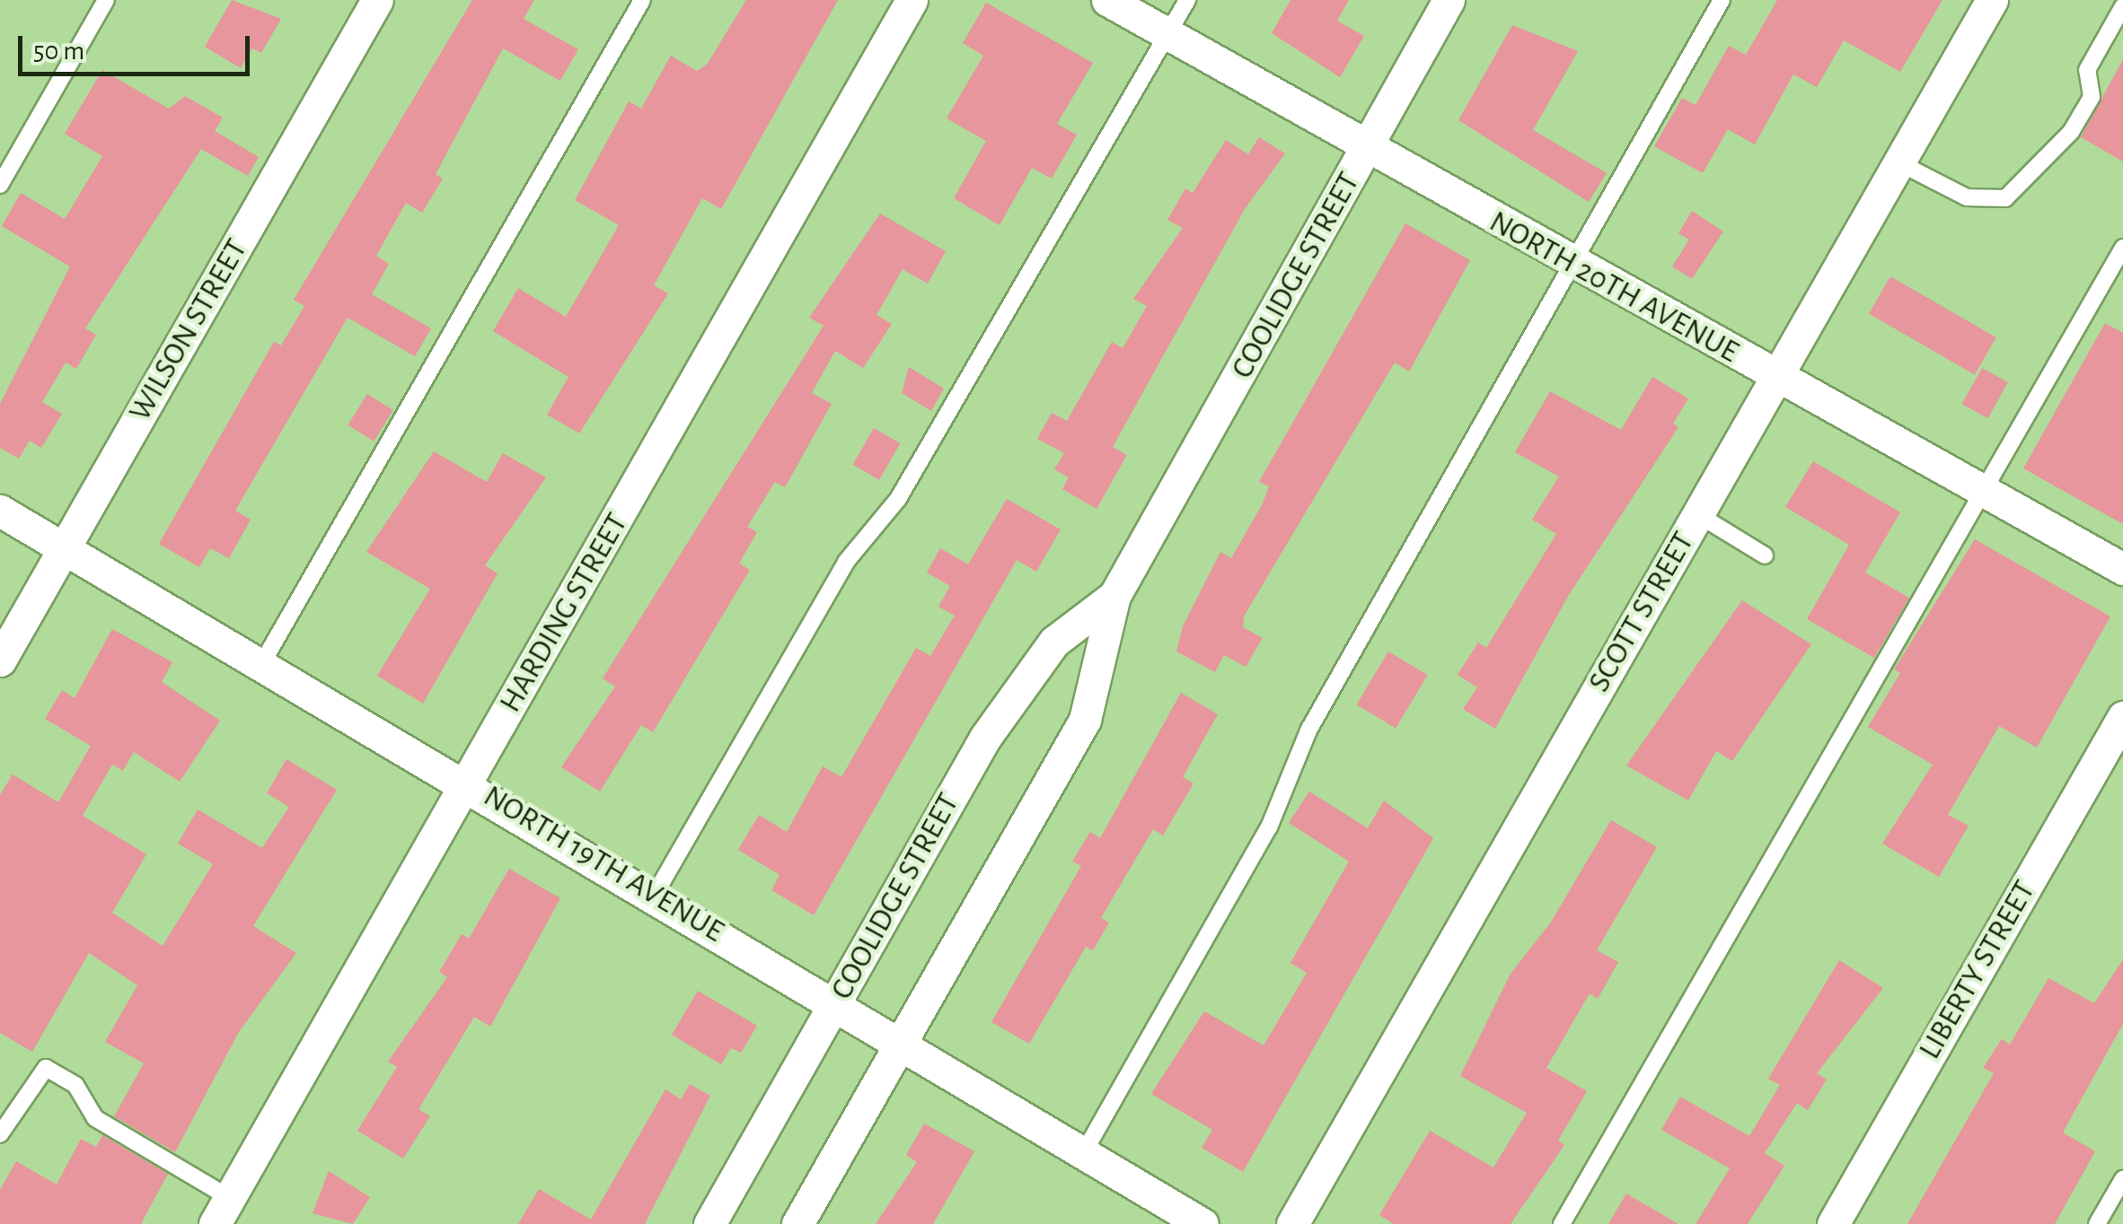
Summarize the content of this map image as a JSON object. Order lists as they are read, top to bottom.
{
  "streets": {
    "street": [
      "COOLIDGE STREET",
      "NORTH 20TH AVENUE",
      "WILSON STREET",
      "SCOTT STREET",
      "HARDING STREET",
      "NORTH 19TH AVENUE",
      "LIBERTY STREET"
    ]
  },
  "crossings": [
    ["COOLIDGE STREET", "NORTH 20TH AVENUE"],
    ["COOLIDGE STREET", "NORTH 19TH AVENUE"],
    ["NORTH 20TH AVENUE", "SCOTT STREET"],
    ["WILSON STREET", "NORTH 19TH AVENUE"],
    ["HARDING STREET", "NORTH 19TH AVENUE"]
  ],
  "scale_bar": "50 m"
}
